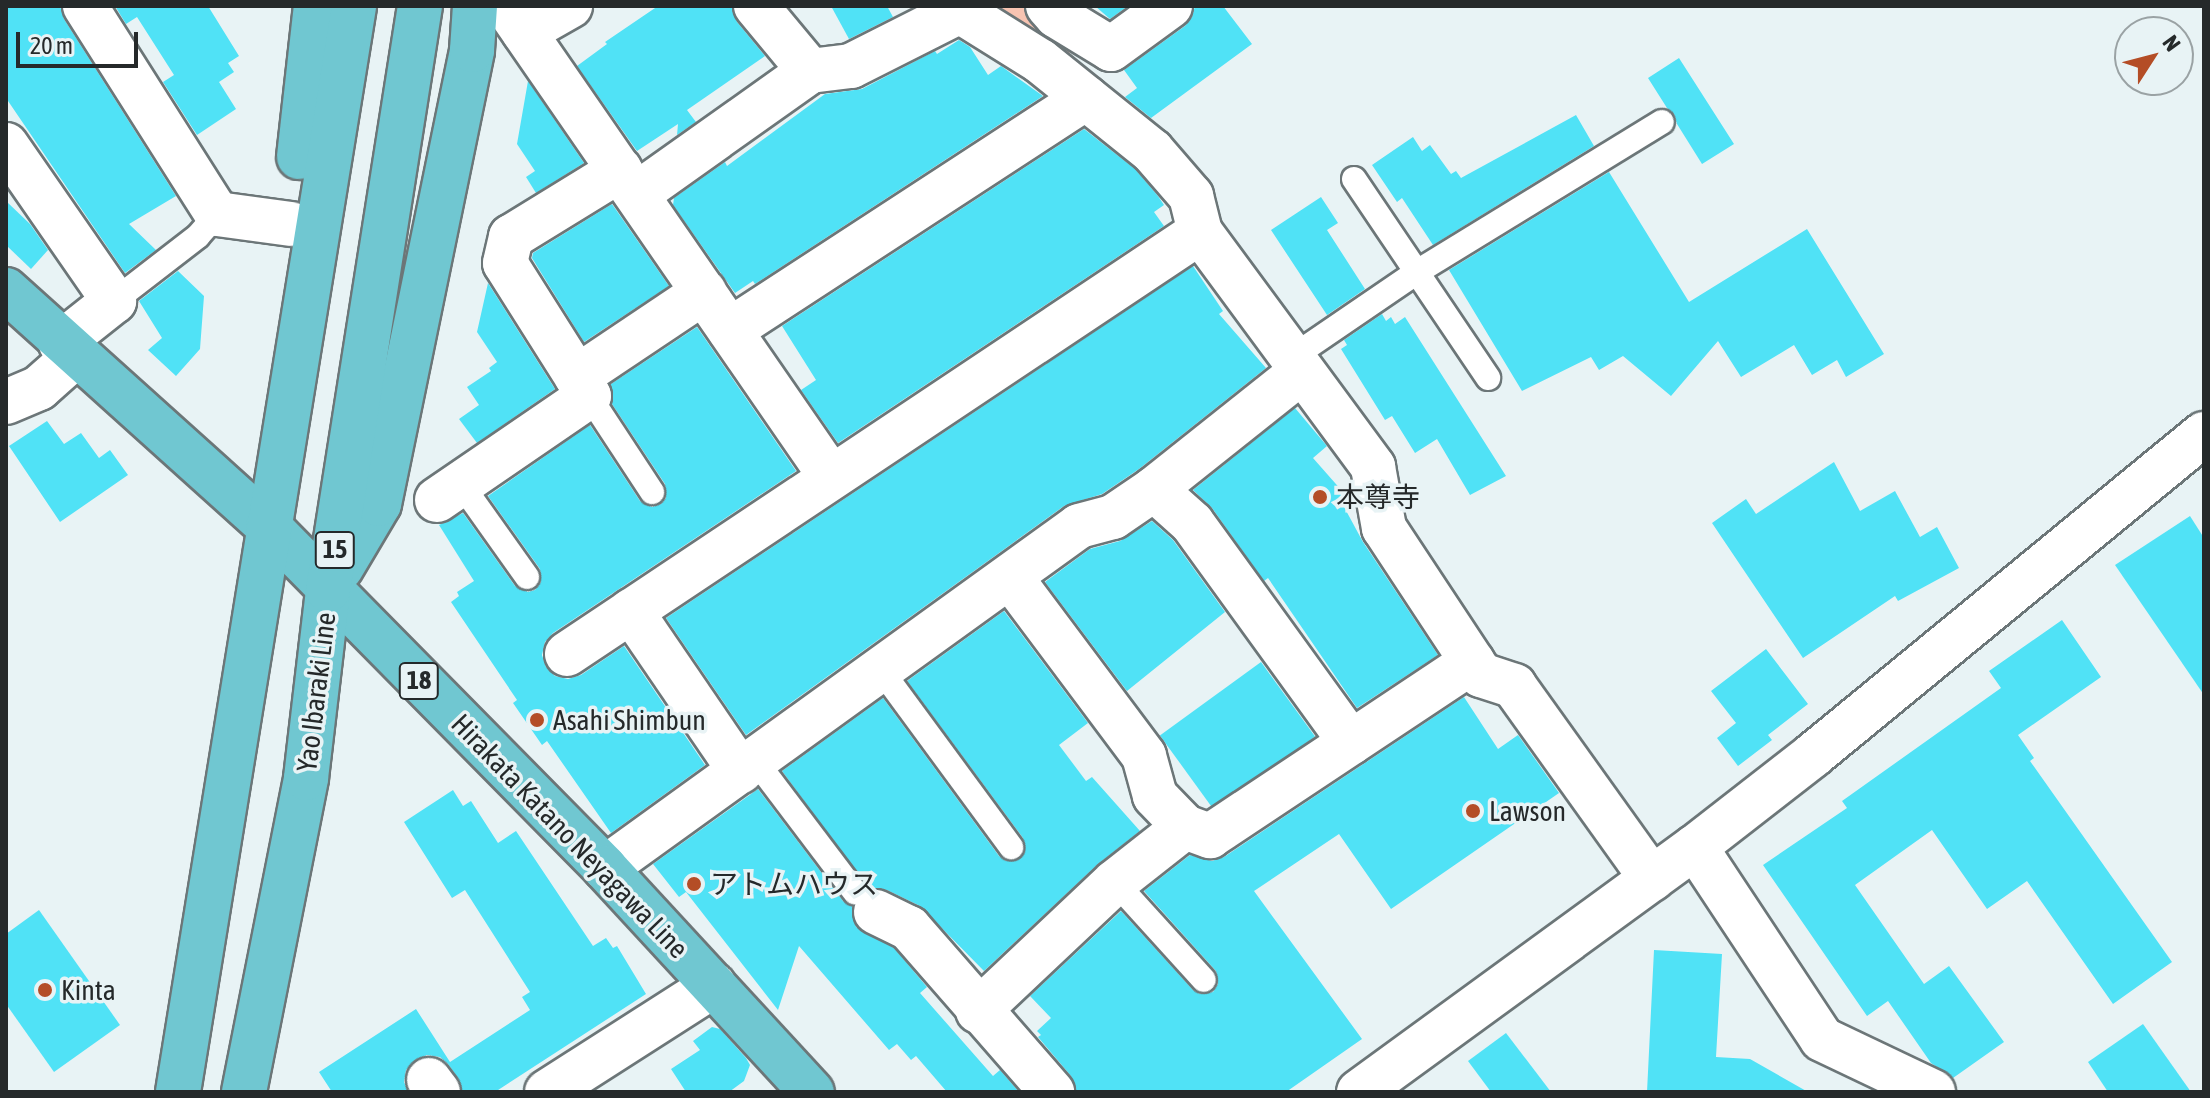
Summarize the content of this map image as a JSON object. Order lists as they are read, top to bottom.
{
  "streets": {
    "main road": [
      "15",
      "18",
      "Yao Ibaraki Line",
      "Hirakata Katano Neyagawa Line"
    ]
  },
  "crossings": [
    ["15", "Yao Ibaraki Line"],
    ["15", "Hirakata Katano Neyagawa Line"],
    ["Yao Ibaraki Line", "Hirakata Katano Neyagawa Line"]
  ],
  "places": [
    "本尊寺",
    "Asahi Shimbun",
    "Lawson",
    "アトムハウス",
    "Kinta"
  ],
  "scale_bar": "20 m",
  "north": "top right"
}
